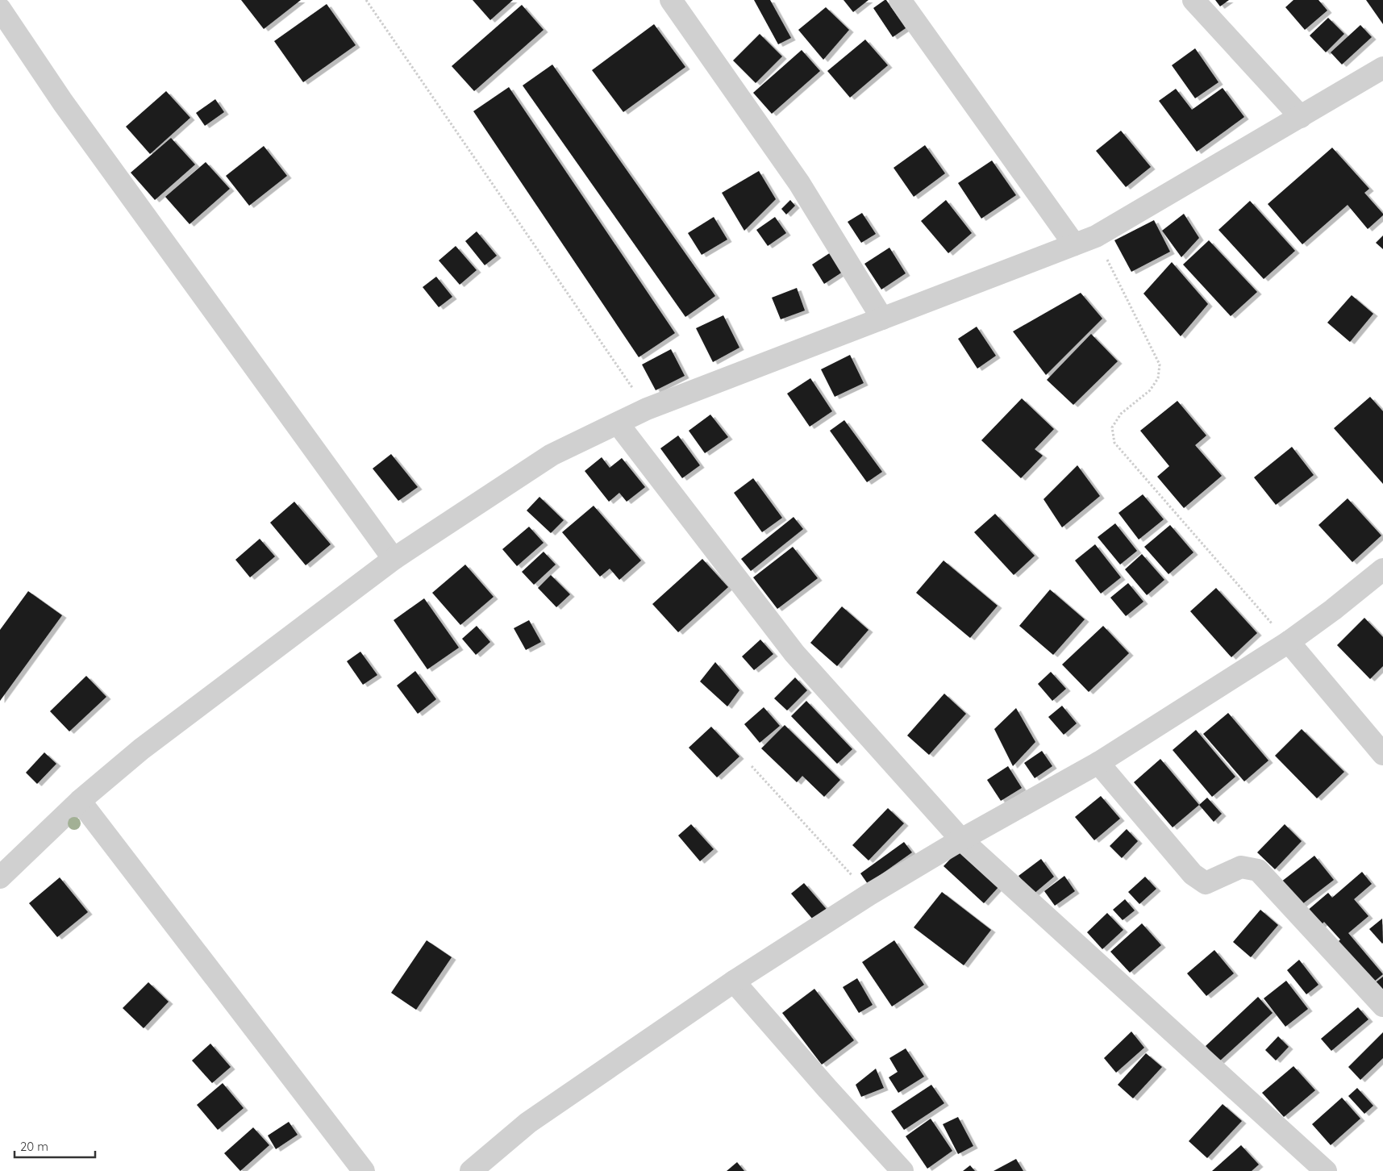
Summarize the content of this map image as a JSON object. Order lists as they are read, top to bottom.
{
  "scale_bar": "20 m"
}
